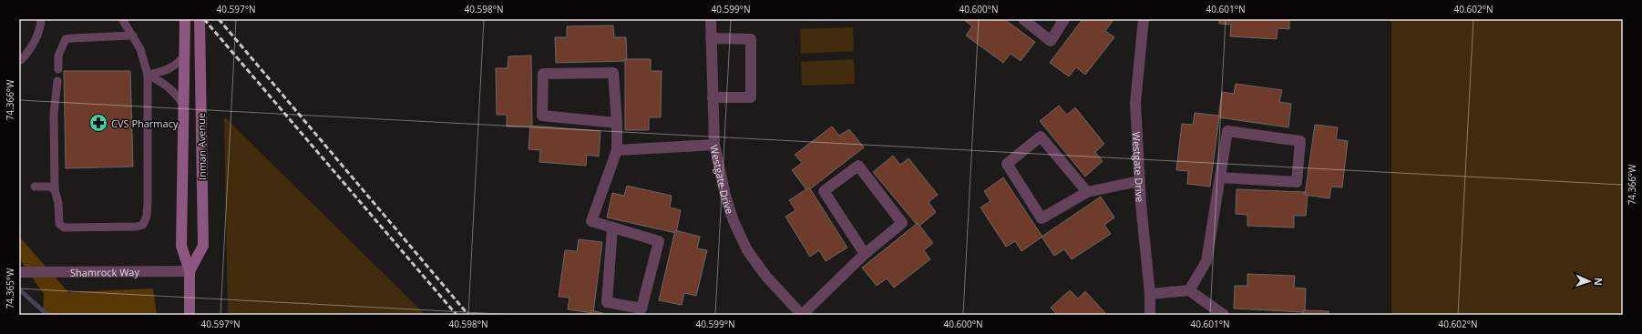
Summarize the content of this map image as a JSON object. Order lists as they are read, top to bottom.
{
  "streets": {
    "main road": ["Inman Avenue"],
    "street": ["Westgate Drive", "Shamrock Way"]
  },
  "crossings": [
    ["Inman Avenue", "Shamrock Way"]
  ],
  "places": {
    "pharmacy": ["CVS Pharmacy"]
  },
  "north": "right",
  "coordinates": [
    "40.597°N",
    "40.598°N",
    "40.599°N",
    "40.600°N",
    "40.601°N",
    "40.602°N",
    "74.366°W",
    "74.365°W"
  ]
}
